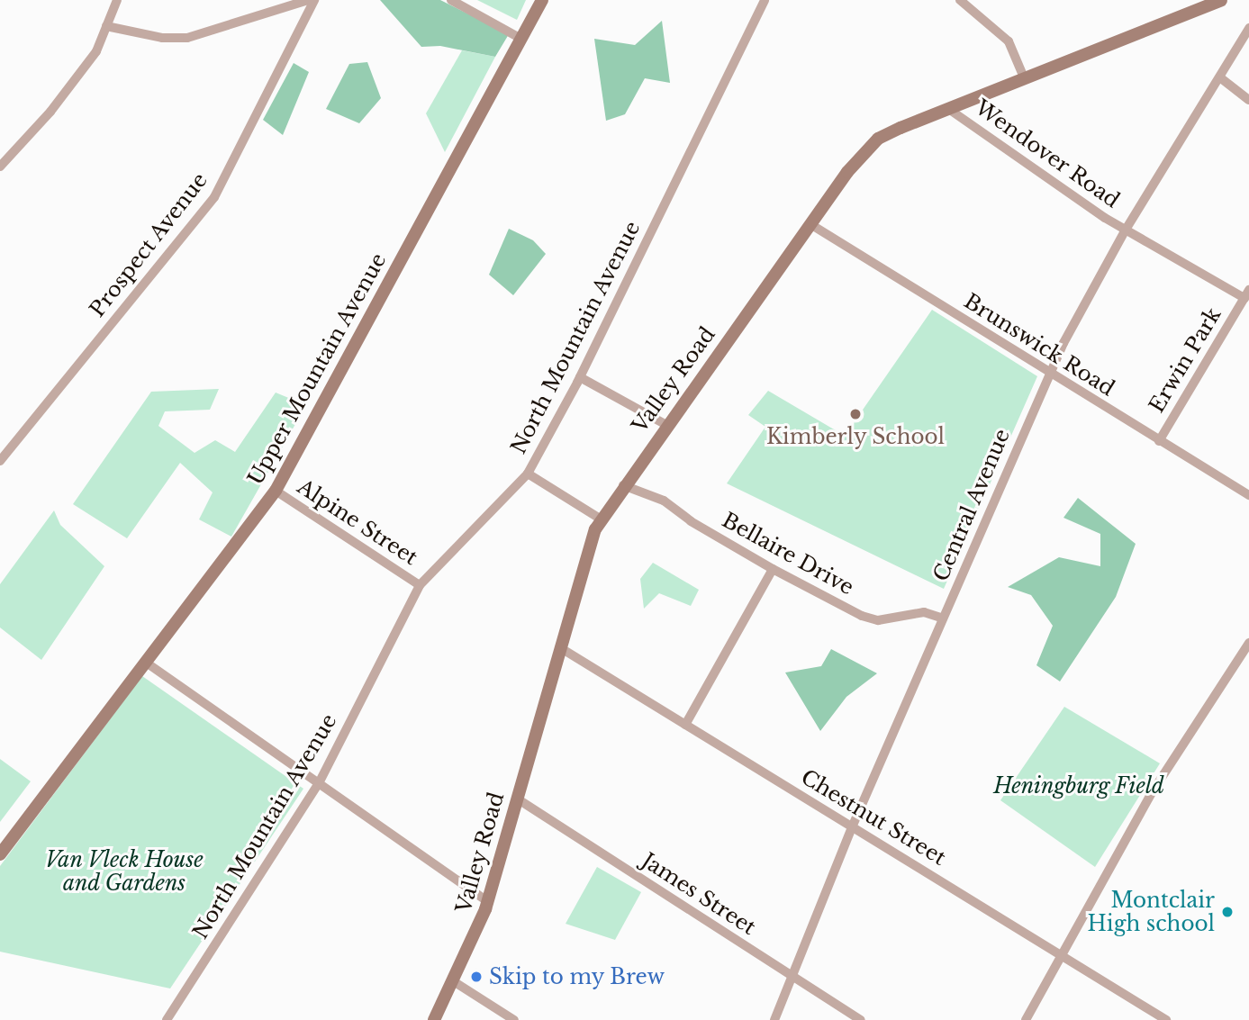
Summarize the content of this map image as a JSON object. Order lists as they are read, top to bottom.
{
  "streets": {
    "main road": ["Upper Mountain Avenue", "Valley Road"],
    "street": [
      "Wendover Road",
      "Prospect Avenue",
      "North Mountain Avenue",
      "Brunswick Road",
      "Erwin Park",
      "Central Avenue",
      "Alpine Street",
      "Bellaire Drive",
      "Chestnut Street",
      "James Street"
    ]
  },
  "crossings": [
    ["Wendover Road", "Erwin Park"],
    ["Wendover Road", "Valley Road"],
    ["Wendover Road", "Central Avenue"],
    ["North Mountain Avenue", "Alpine Street"],
    ["Brunswick Road", "Erwin Park"],
    ["Brunswick Road", "Valley Road"],
    ["Brunswick Road", "Central Avenue"],
    ["Erwin Park", "Central Avenue"],
    ["Upper Mountain Avenue", "Alpine Street"],
    ["Valley Road", "Bellaire Drive"],
    ["Valley Road", "Chestnut Street"],
    ["Valley Road", "James Street"],
    ["Central Avenue", "Bellaire Drive"],
    ["Central Avenue", "Chestnut Street"],
    ["Central Avenue", "James Street"]
  ],
  "parks": ["Heningburg Field", "Van Vleck House and Gardens"],
  "places": ["Kimberly School", "Montclair High school", "Skip to my Brew"]
}
